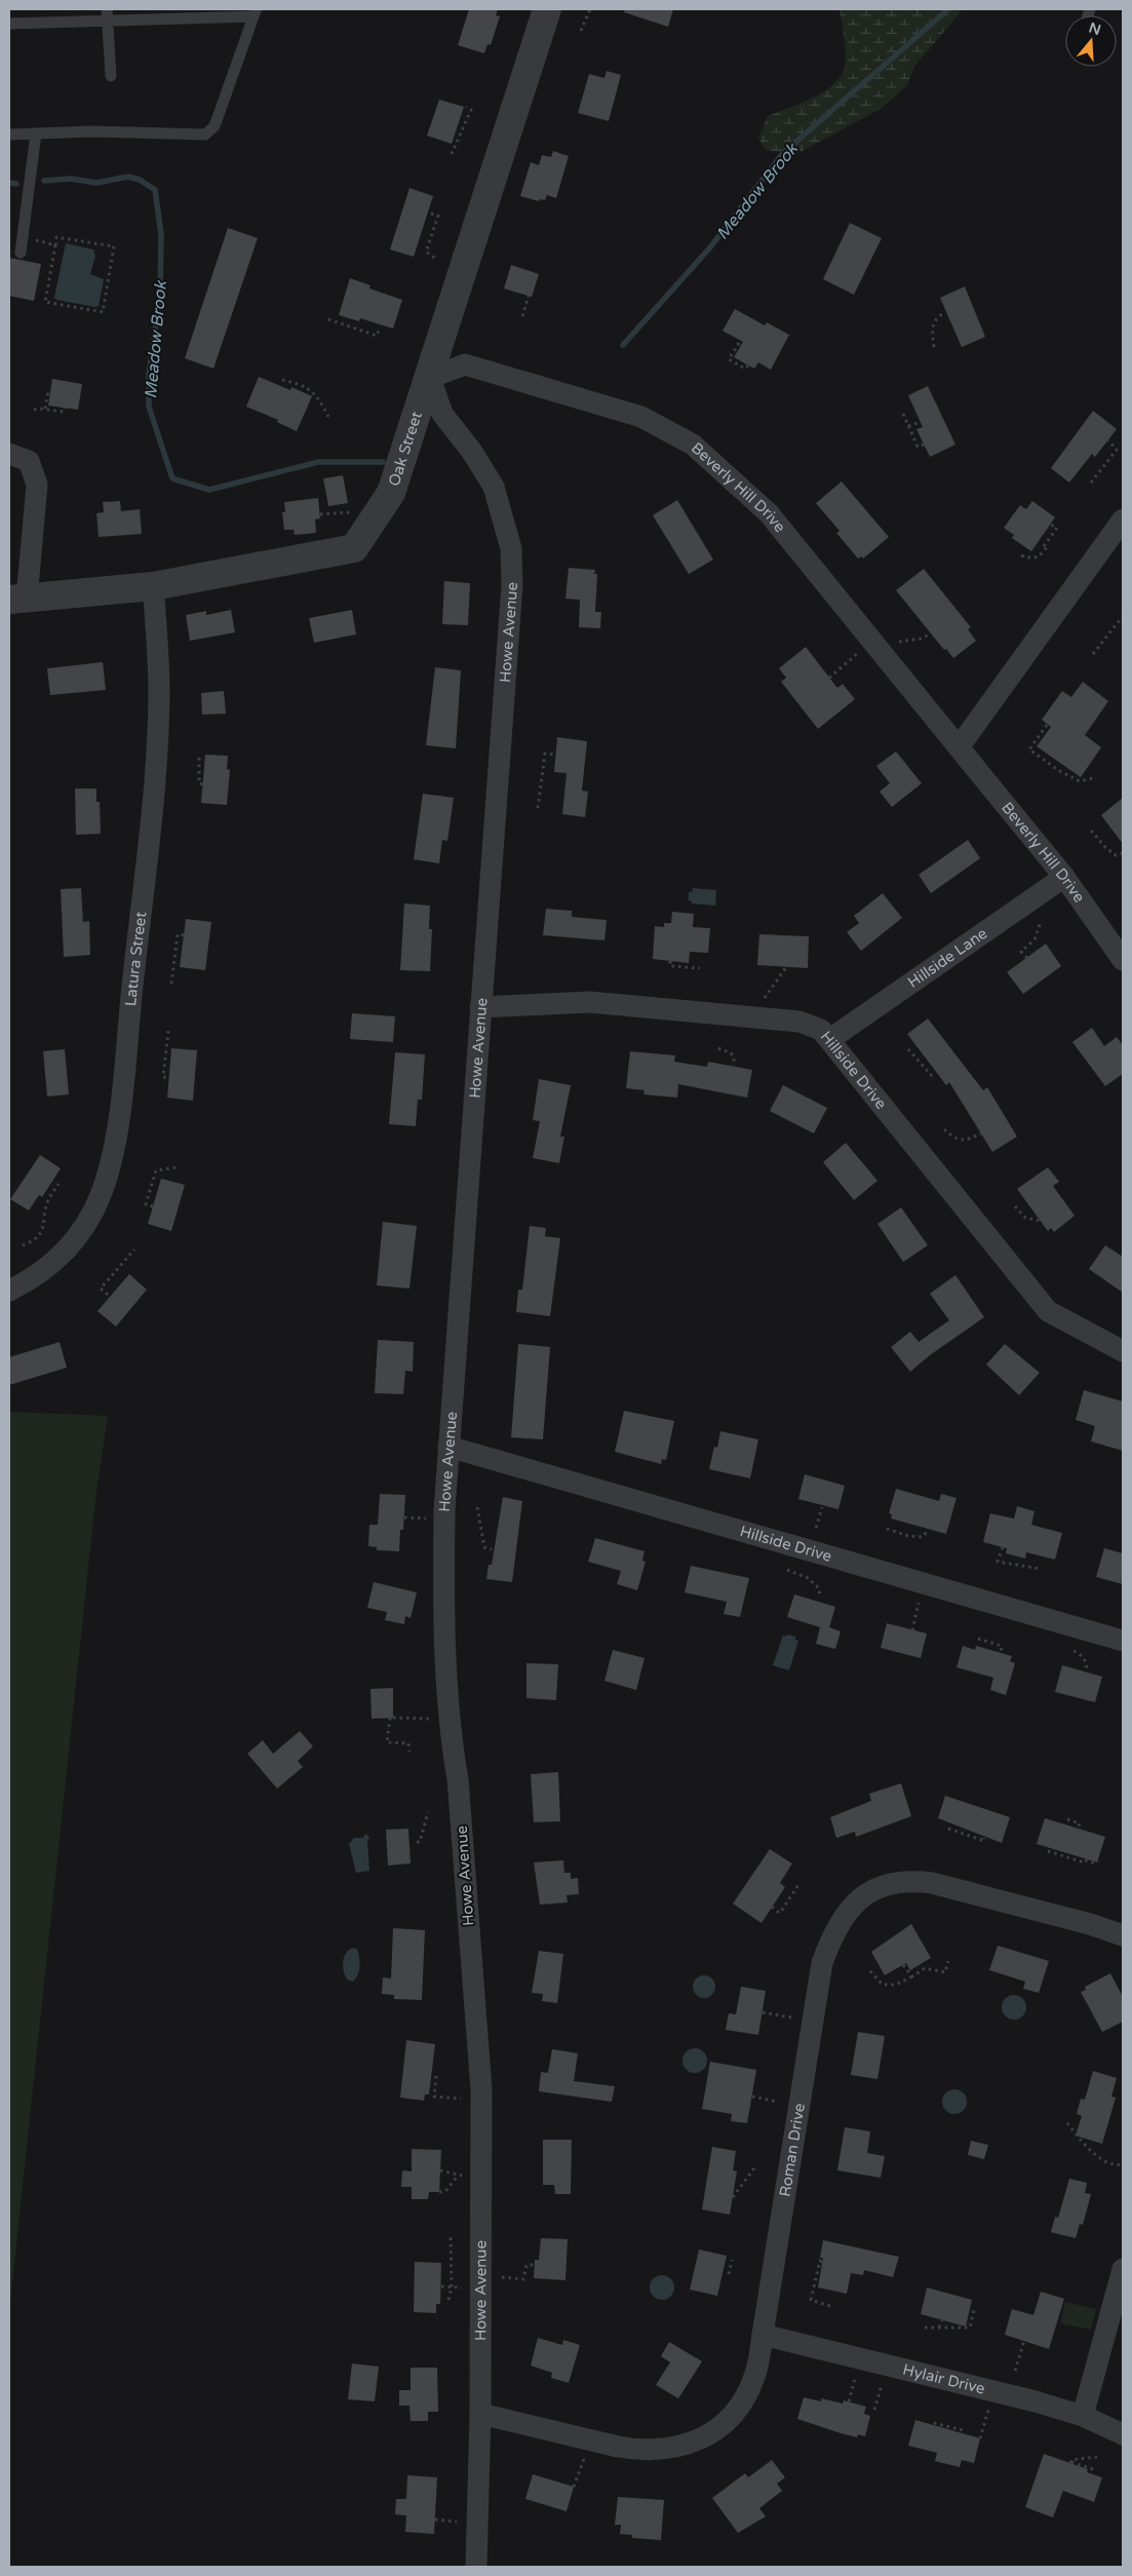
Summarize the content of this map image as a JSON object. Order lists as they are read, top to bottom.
{
  "streets": {
    "street": [
      "Oak Street",
      "Beverly Hill Drive",
      "Howe Avenue",
      "Hillside Lane",
      "Latura Street",
      "Hillside Drive",
      "Roman Drive",
      "Hylair Drive"
    ]
  },
  "crossings": [
    ["Oak Street", "Beverly Hill Drive"],
    ["Oak Street", "Howe Avenue"],
    ["Oak Street", "Latura Street"],
    ["Beverly Hill Drive", "Howe Avenue"],
    ["Beverly Hill Drive", "Hillside Lane"],
    ["Howe Avenue", "Hillside Drive"],
    ["Howe Avenue", "Roman Drive"],
    ["Hillside Lane", "Hillside Drive"],
    ["Roman Drive", "Hylair Drive"]
  ],
  "water": ["Meadow Brook"],
  "north": "top"
}
